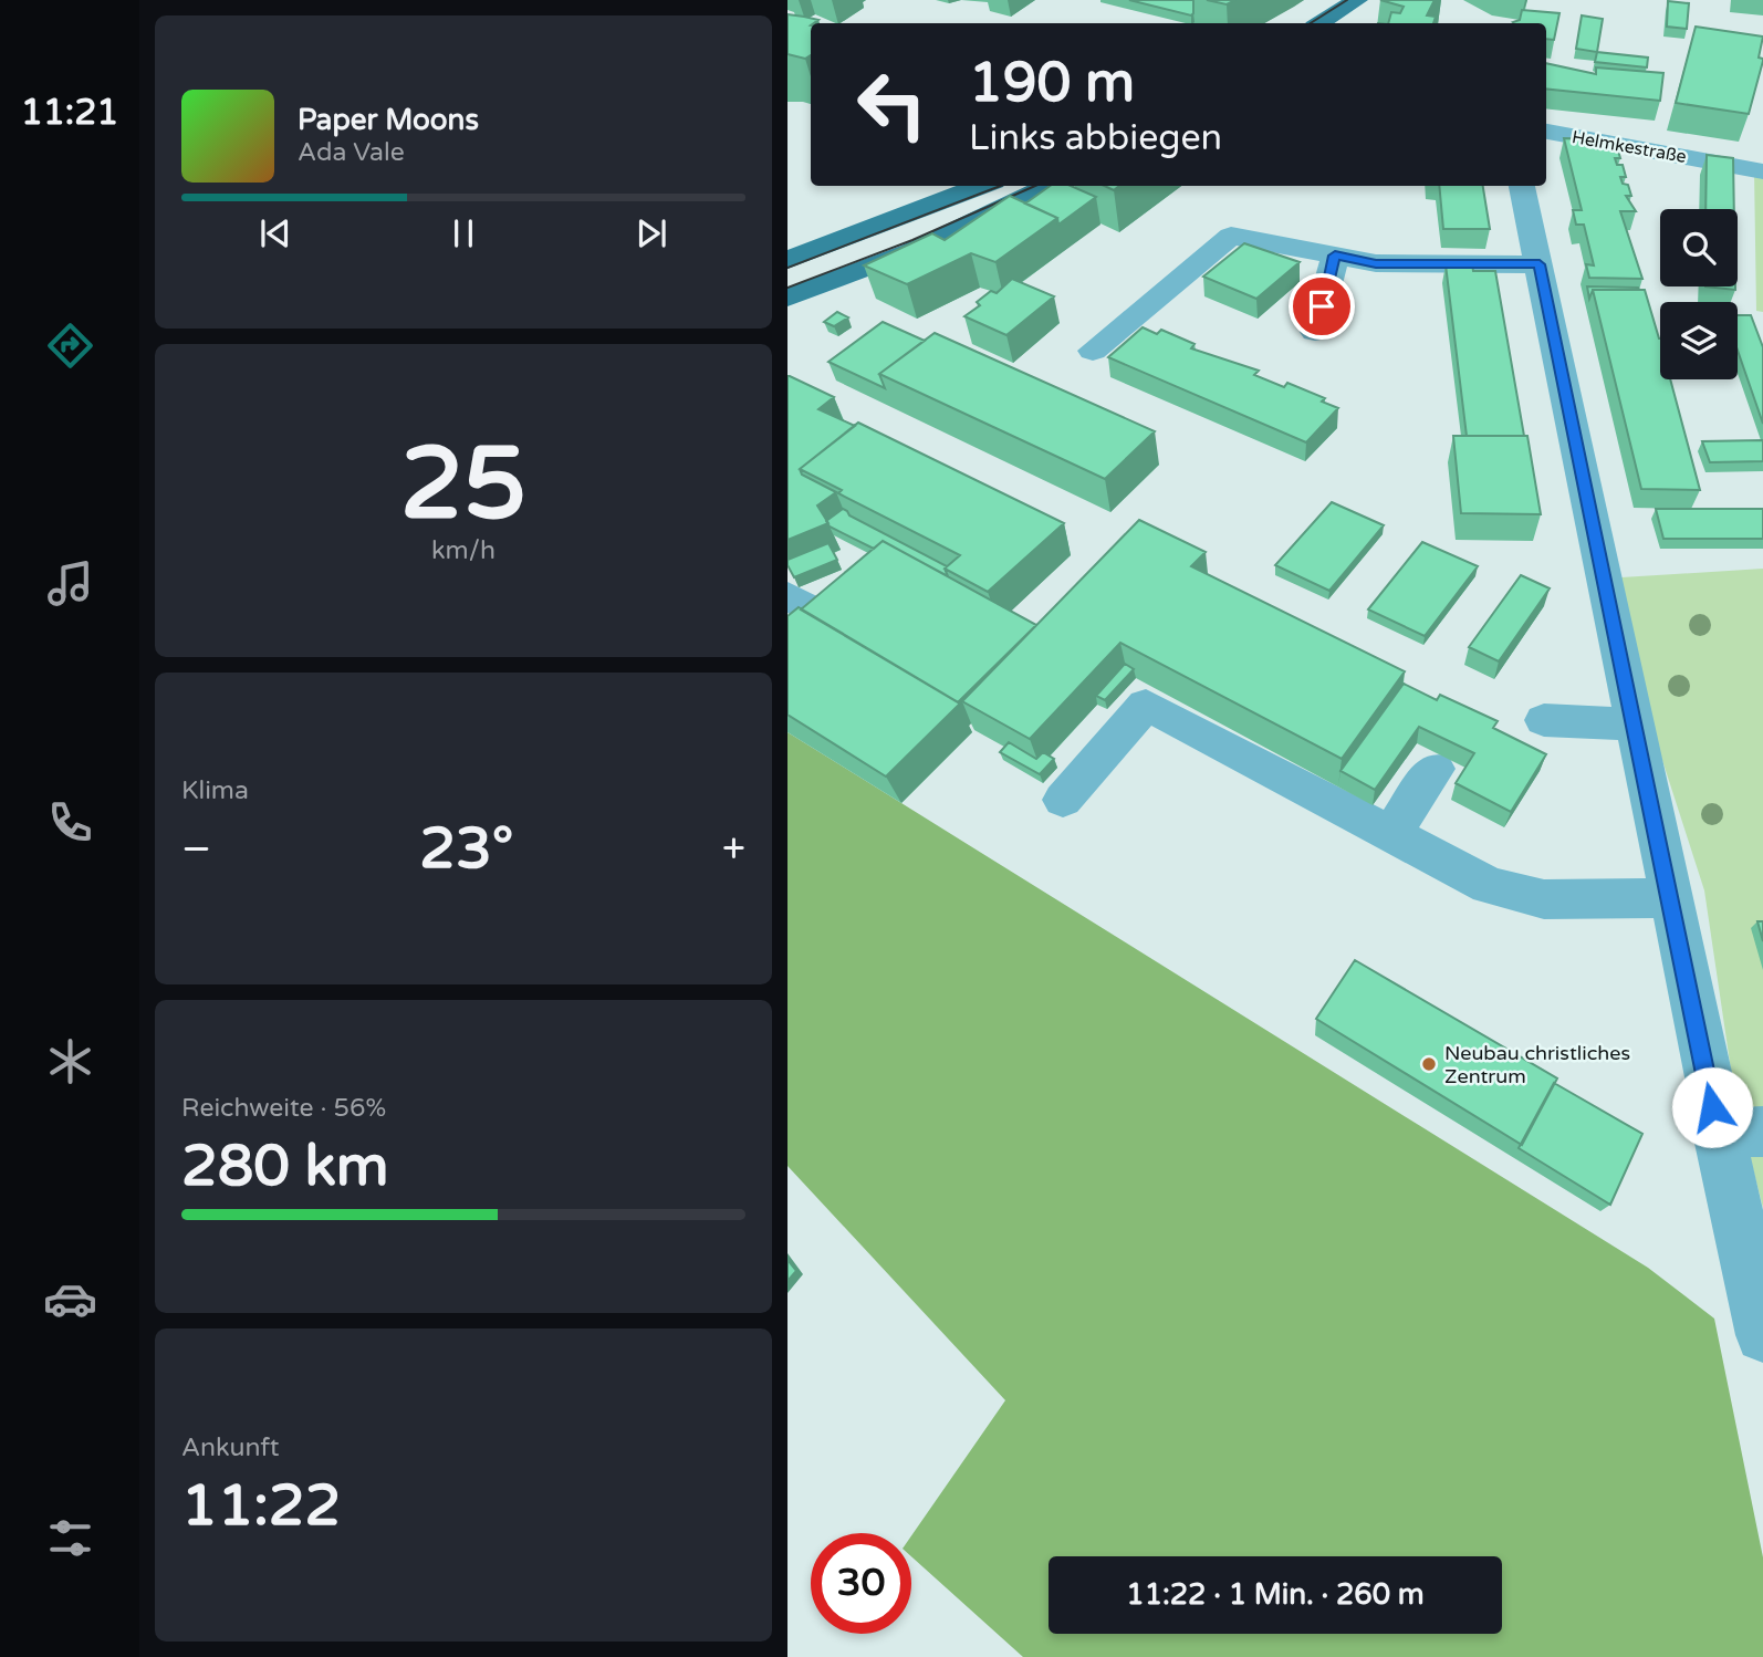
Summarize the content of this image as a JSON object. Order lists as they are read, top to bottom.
{
  "streets": {
    "street": ["Helmkestraße"]
  },
  "places": ["Neubau christliches Zentrum"],
  "page": {
    "tabs": "11:21",
    "turn": ["190 m", "Links abbiegen"],
    "song": ["Paper Moons", "Ada Vale"],
    "tile": [
      ["25", "km/h"],
      "Klima",
      ["Reichweite · 56%", "280 km"],
      ["Ankunft", "11:22"]
    ],
    "heat": ["−", "23°", "+"],
    "limit": "30",
    "trip": "11:22 · 1 Min. · 260 m"
  }
}
